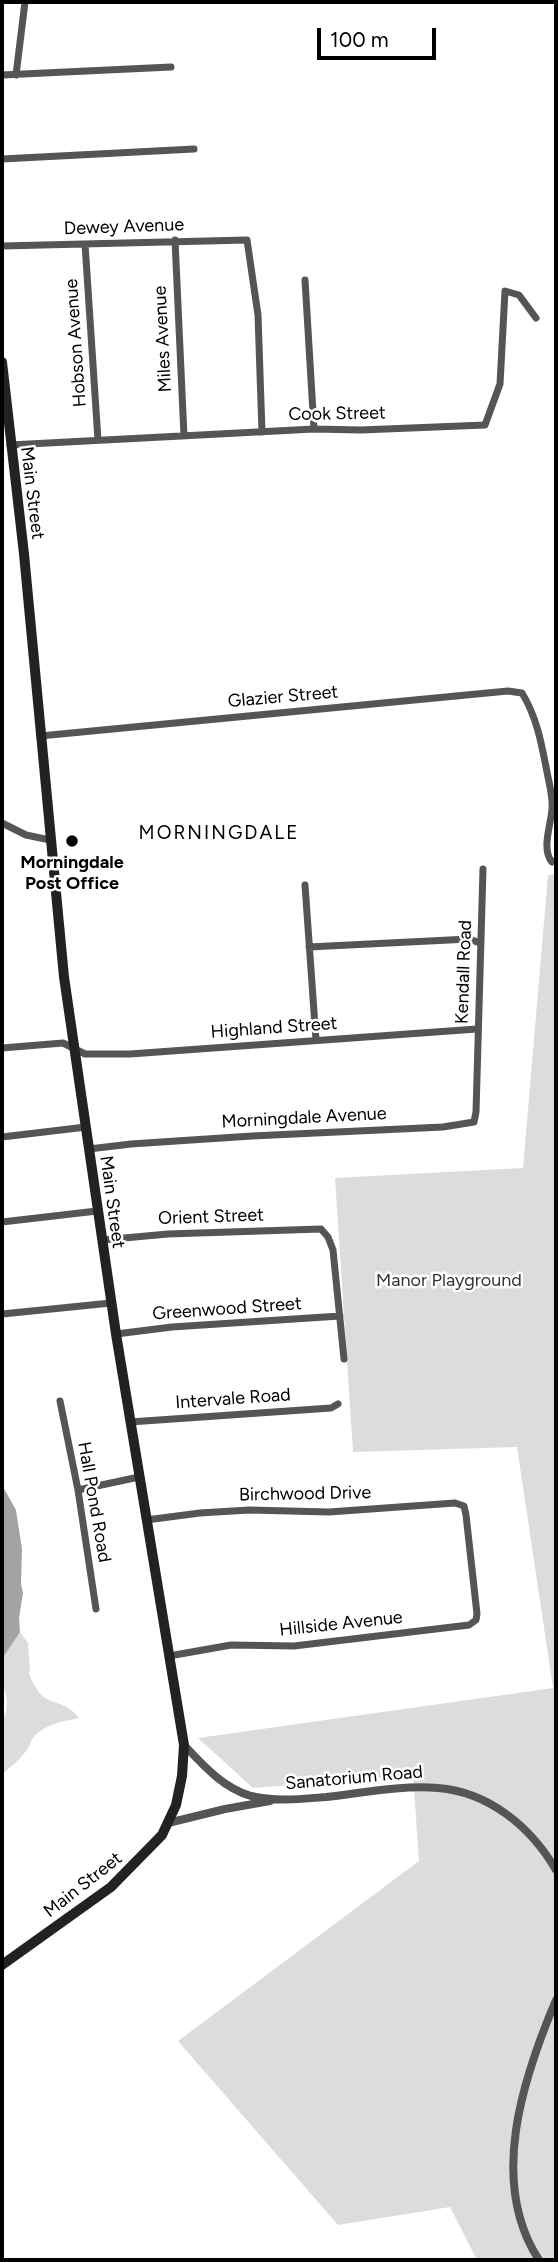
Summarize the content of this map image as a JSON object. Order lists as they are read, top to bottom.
{
  "streets": {
    "main road": ["Main Street"],
    "street": [
      "Dewey Avenue",
      "Miles Avenue",
      "Hobson Avenue",
      "Cook Street",
      "Glazier Street",
      "Kendall Road",
      "Highland Street",
      "Morningdale Avenue",
      "Orient Street",
      "Greenwood Street",
      "Intervale Road",
      "Birchwood Drive",
      "Hall Pond Road",
      "Hillside Avenue",
      "Sanatorium Road"
    ]
  },
  "crossings": [
    ["Dewey Avenue", "Miles Avenue"],
    ["Dewey Avenue", "Hobson Avenue"],
    ["Dewey Avenue", "Cook Street"],
    ["Miles Avenue", "Cook Street"],
    ["Hobson Avenue", "Cook Street"],
    ["Cook Street", "Main Street"],
    ["Main Street", "Glazier Street"],
    ["Main Street", "Highland Street"],
    ["Main Street", "Morningdale Avenue"],
    ["Main Street", "Orient Street"],
    ["Main Street", "Greenwood Street"],
    ["Main Street", "Intervale Road"],
    ["Main Street", "Birchwood Drive"],
    ["Main Street", "Hillside Avenue"],
    ["Main Street", "Sanatorium Road"],
    ["Kendall Road", "Highland Street"],
    ["Kendall Road", "Morningdale Avenue"],
    ["Orient Street", "Greenwood Street"],
    ["Birchwood Drive", "Hillside Avenue"]
  ],
  "districts": ["MORNINGDALE"],
  "parks": ["Manor Playground"],
  "places": ["Morningdale Post Office"],
  "scale_bar": "100 m"
}
